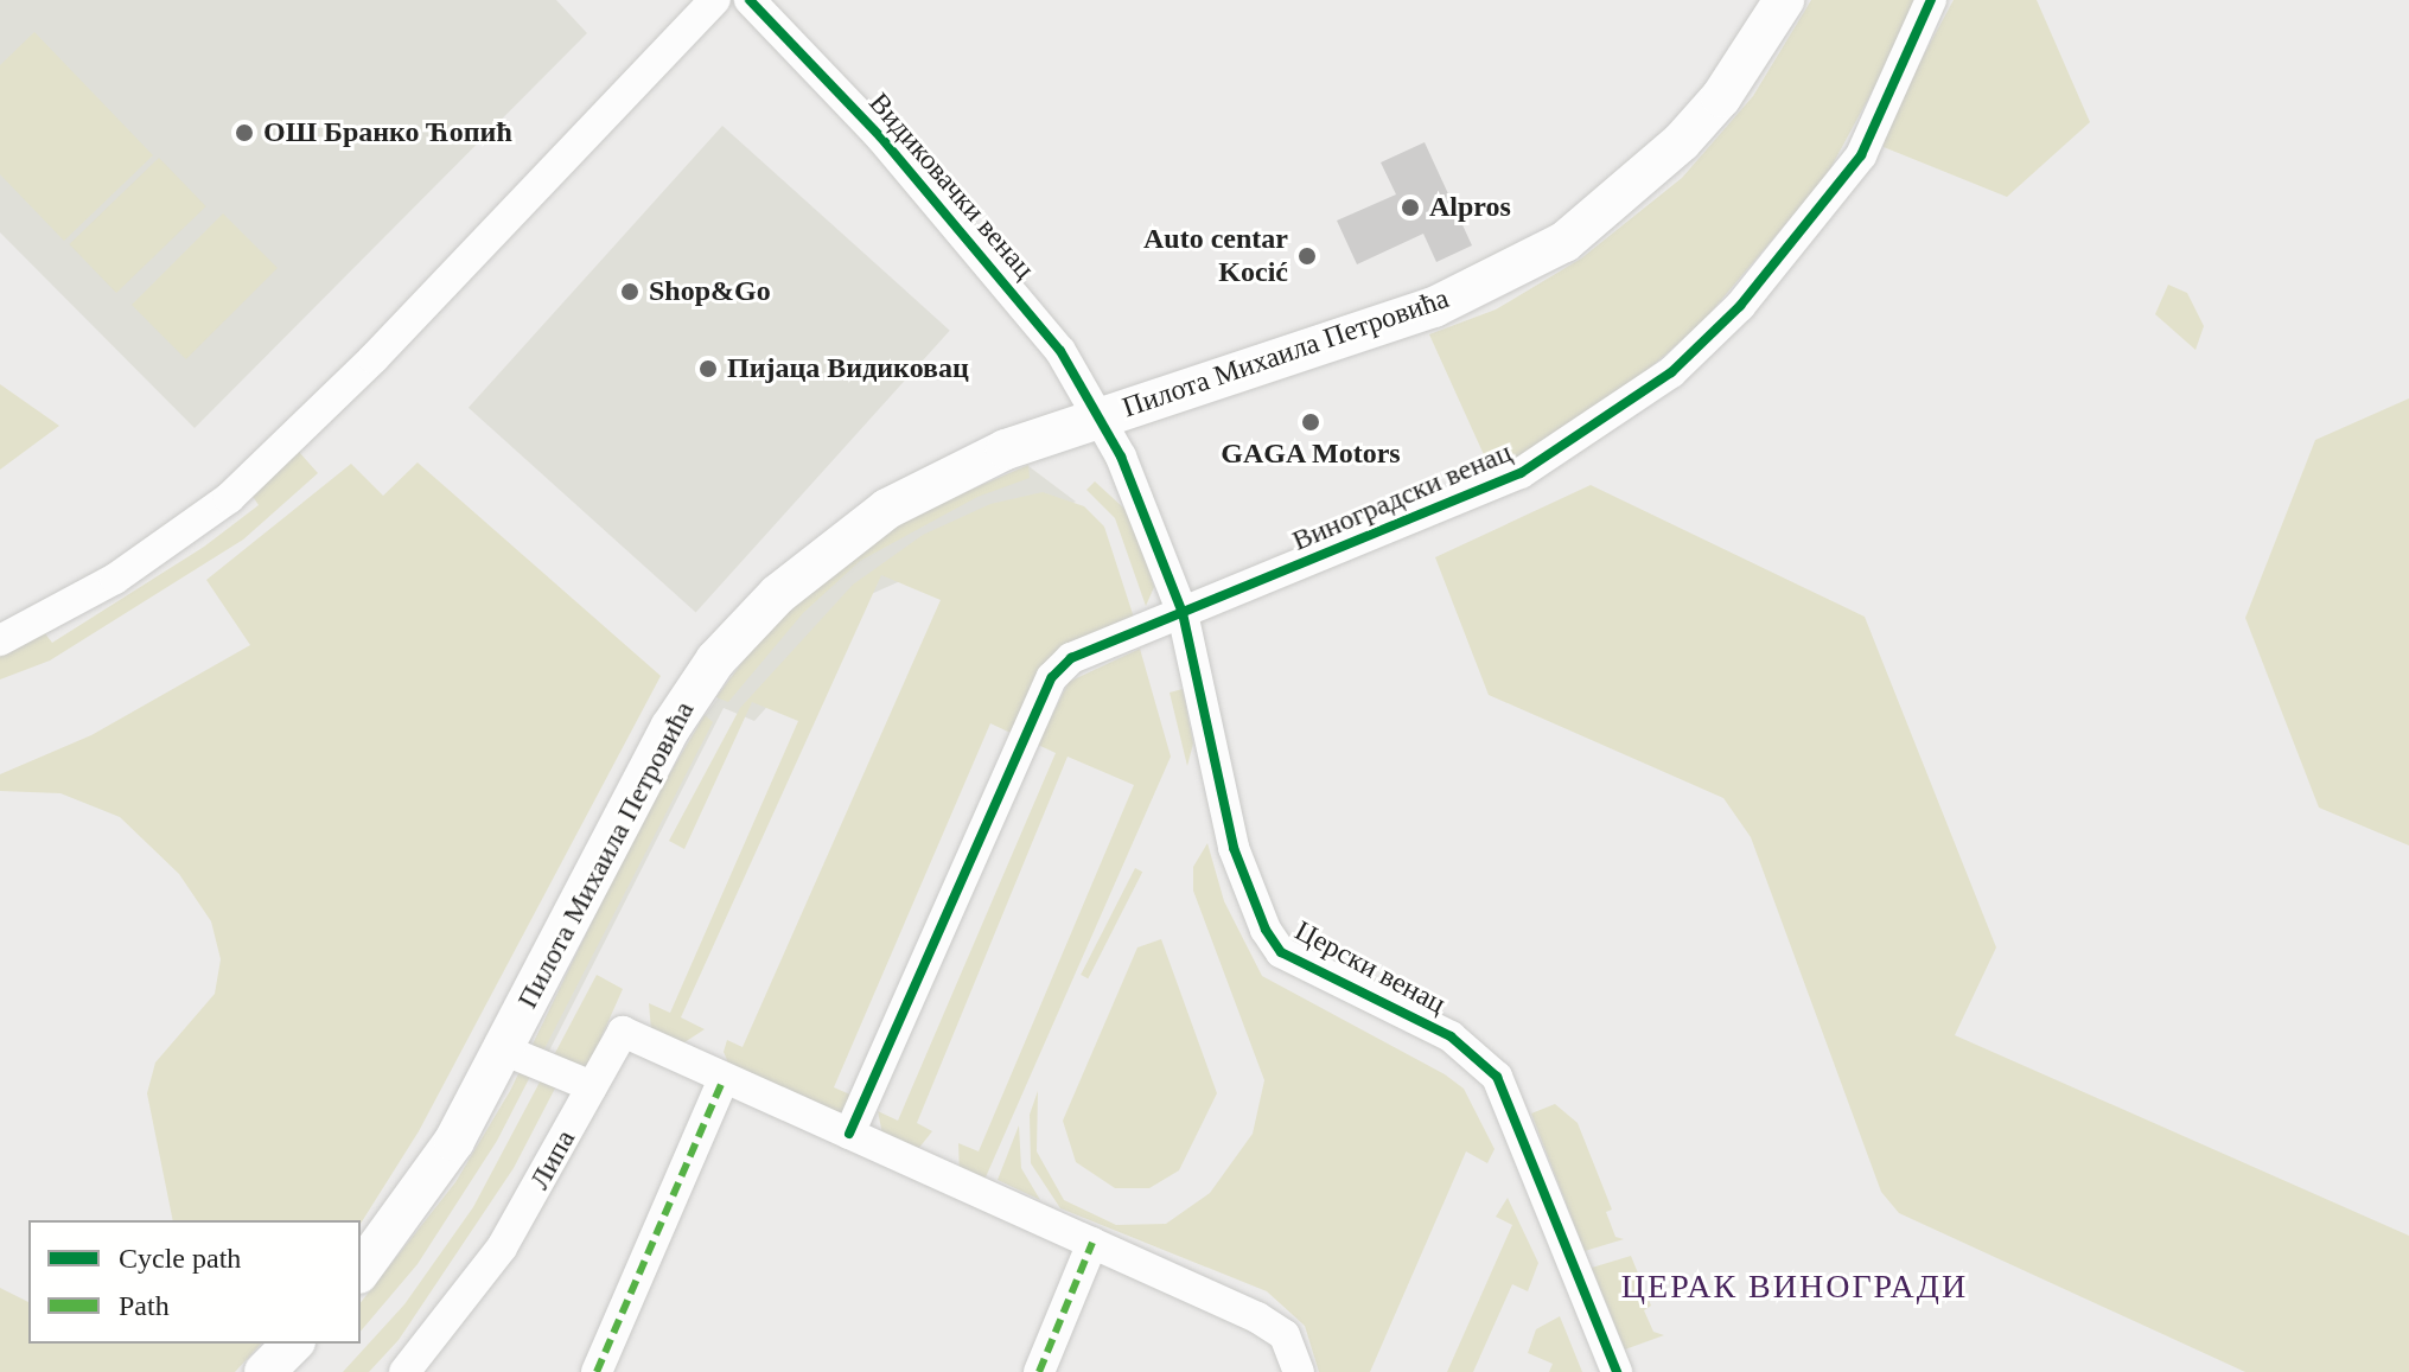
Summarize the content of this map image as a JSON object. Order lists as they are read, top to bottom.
{
  "streets": {
    "main road": ["Пилота Михаила Петровића"],
    "street": [
      "Видиковачки венац",
      "Виноградски венац",
      "Церски венац",
      "Липа"
    ]
  },
  "crossings": [
    ["Видиковачки венац", "Пилота Михаила Петровића"],
    ["Видиковачки венац", "Церски венац"],
    ["Пилота Михаила Петровића", "Церски венац"],
    ["Виноградски венац", "Церски венац"],
    ["Виноградски венац", "Липа"]
  ],
  "districts": ["ЦЕРАК ВИНОГРАДИ"],
  "places": [
    "ОШ Бранко Ћопић",
    "Alpros",
    "Auto centar Kocić",
    "Shop&Go",
    "Пијаца Видиковац",
    "GAGA Motors"
  ],
  "legend": ["Cycle path", "Path"]
}
